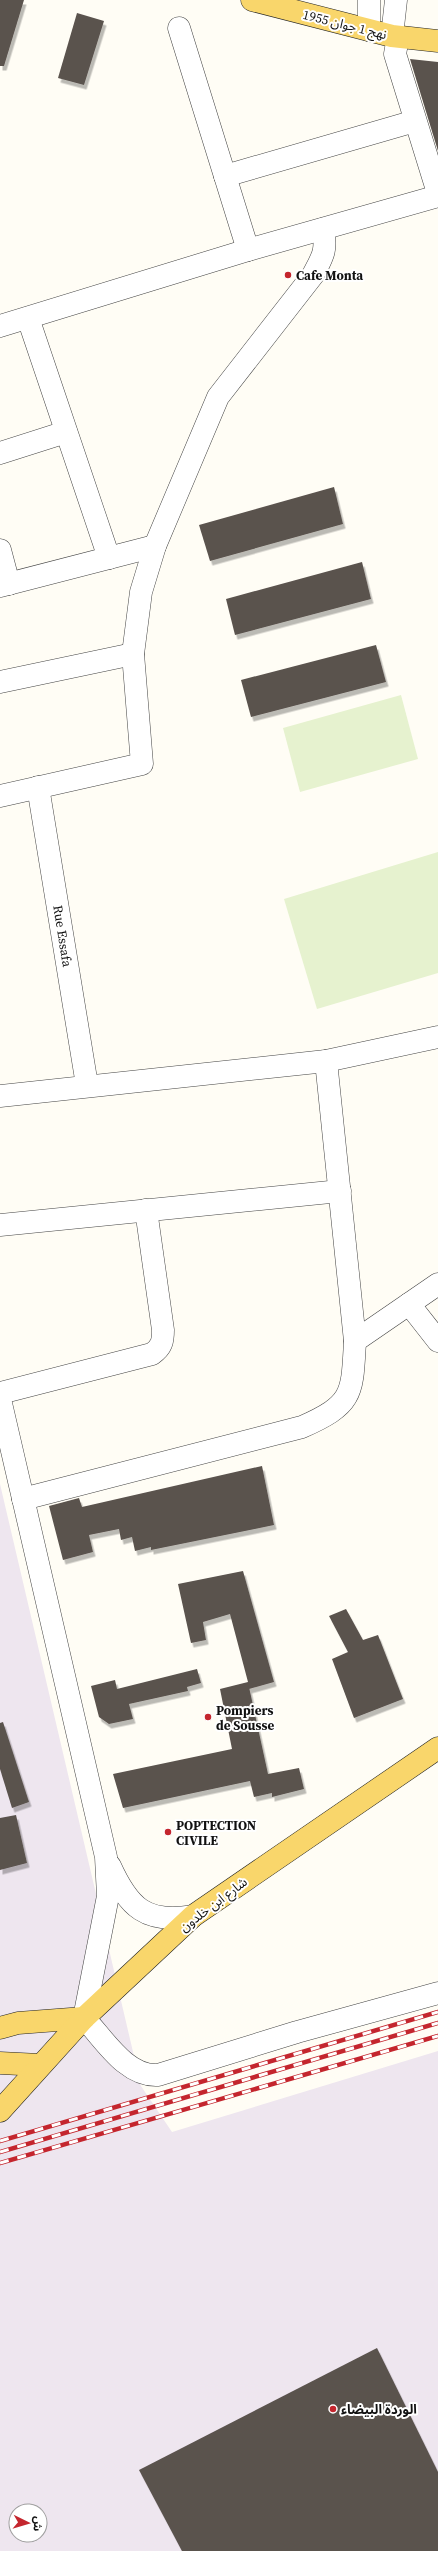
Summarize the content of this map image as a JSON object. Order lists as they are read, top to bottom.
{
  "streets": {
    "main road": ["نهج 1 جوان 1955", "شارع ابن خلدون"],
    "street": ["Rue Essafa"]
  },
  "places": [
    "Cafe Monta",
    "Pompiers de Sousse",
    "POPTECTION CIVILE",
    "الوردة البيضاء"
  ],
  "north": "right"
}
